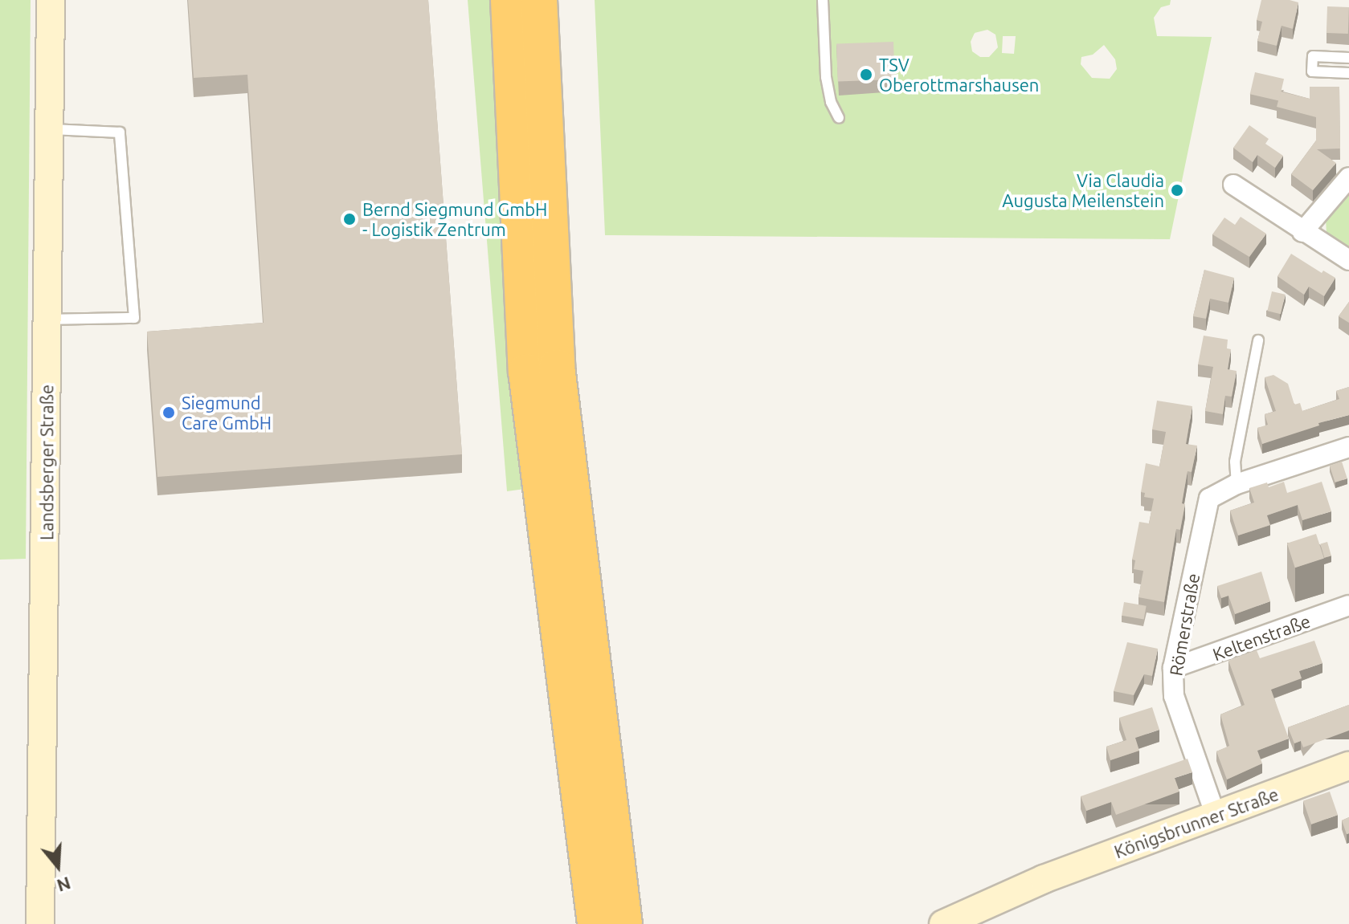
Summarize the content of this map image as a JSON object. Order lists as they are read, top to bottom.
{
  "streets": {
    "street": [
      "Landsberger Straße",
      "Römerstraße",
      "Keltenstraße",
      "Königsbrunner Straße"
    ]
  },
  "crossings": [
    ["Römerstraße", "Keltenstraße"],
    ["Römerstraße", "Königsbrunner Straße"]
  ],
  "places": [
    "TSV Oberottmarshausen",
    "Via Claudia Augusta Meilenstein",
    "Bernd Siegmund GmbH - Logistik Zentrum",
    "Siegmund Care GmbH"
  ],
  "north": "bottom"
}
